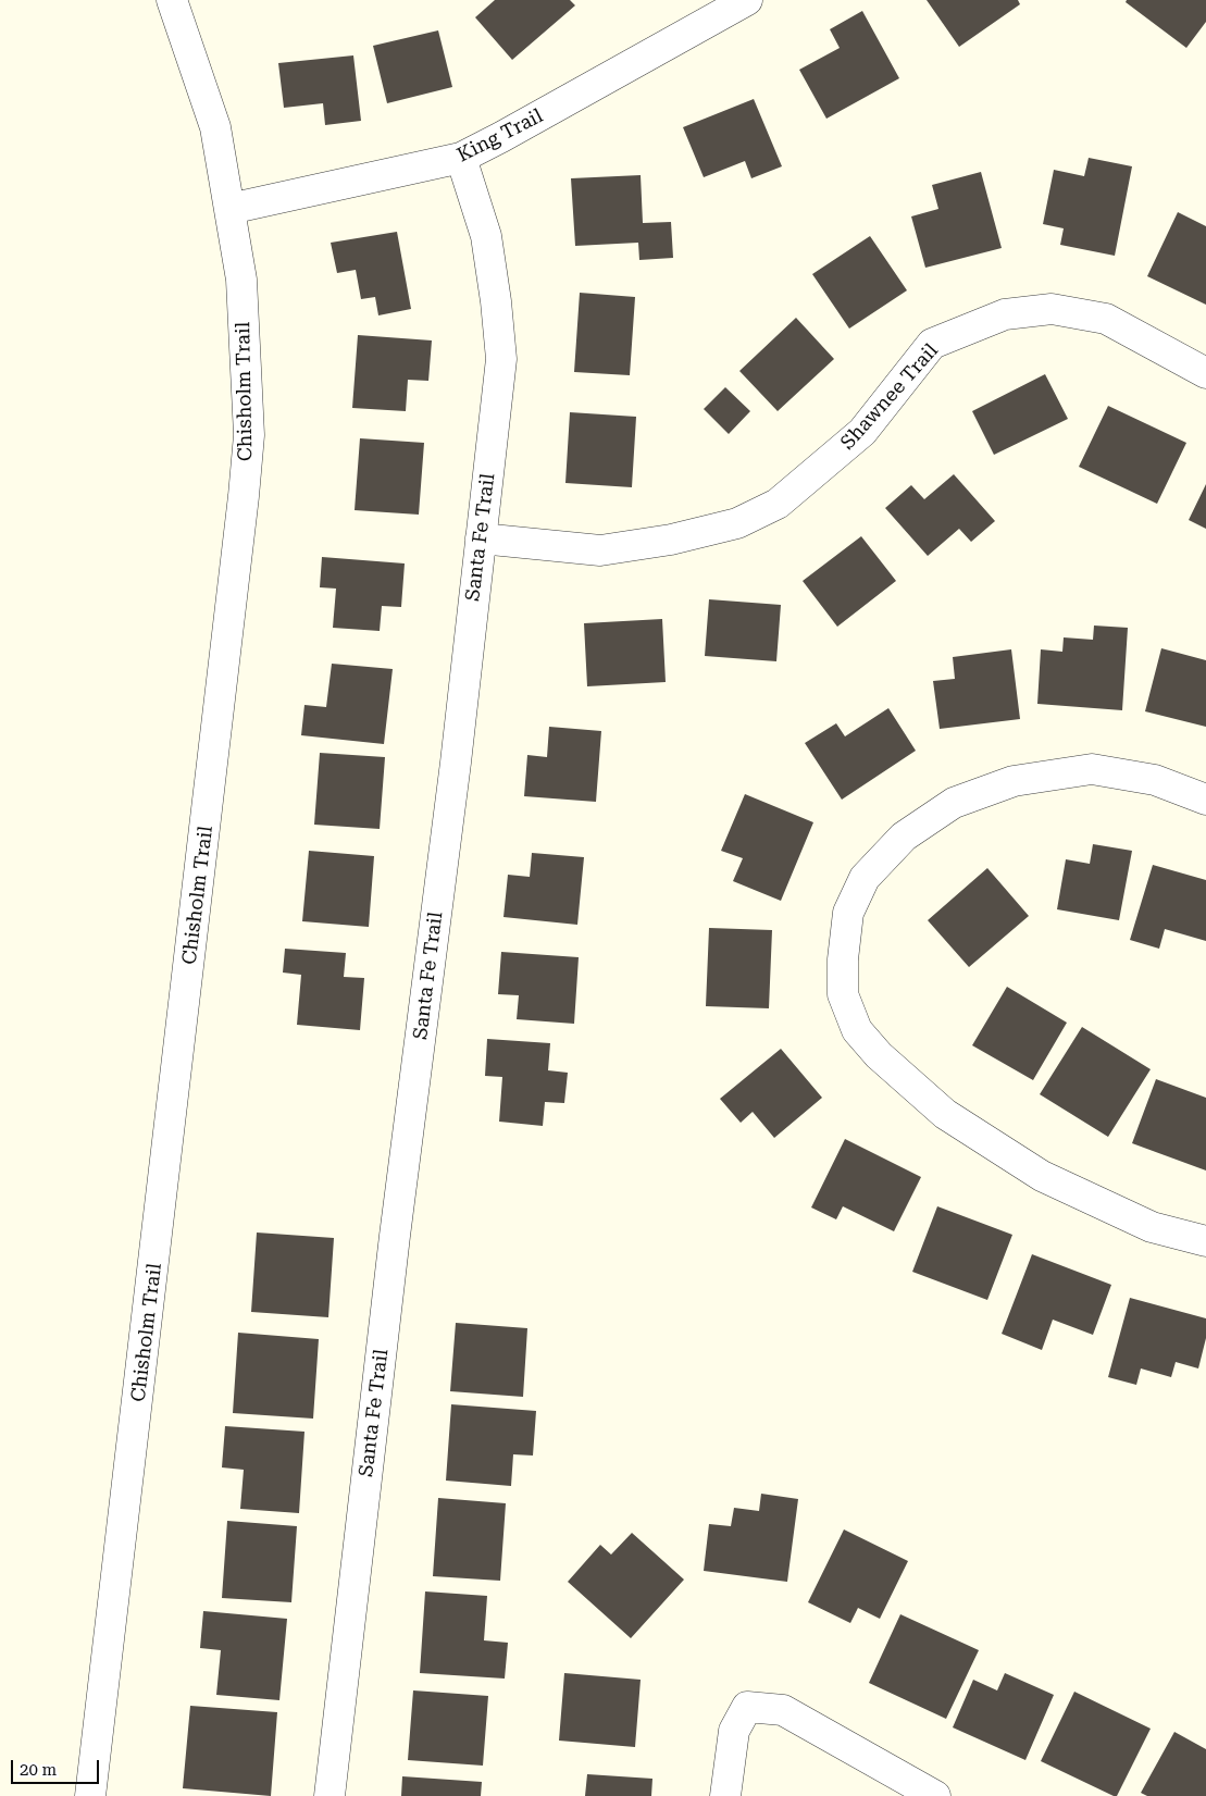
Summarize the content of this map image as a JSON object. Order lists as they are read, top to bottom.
{
  "streets": {
    "street": [
      "King Trail",
      "Chisholm Trail",
      "Shawnee Trail",
      "Santa Fe Trail"
    ]
  },
  "crossings": [
    ["King Trail", "Chisholm Trail"],
    ["King Trail", "Santa Fe Trail"],
    ["Shawnee Trail", "Santa Fe Trail"]
  ],
  "scale_bar": "20 m"
}
